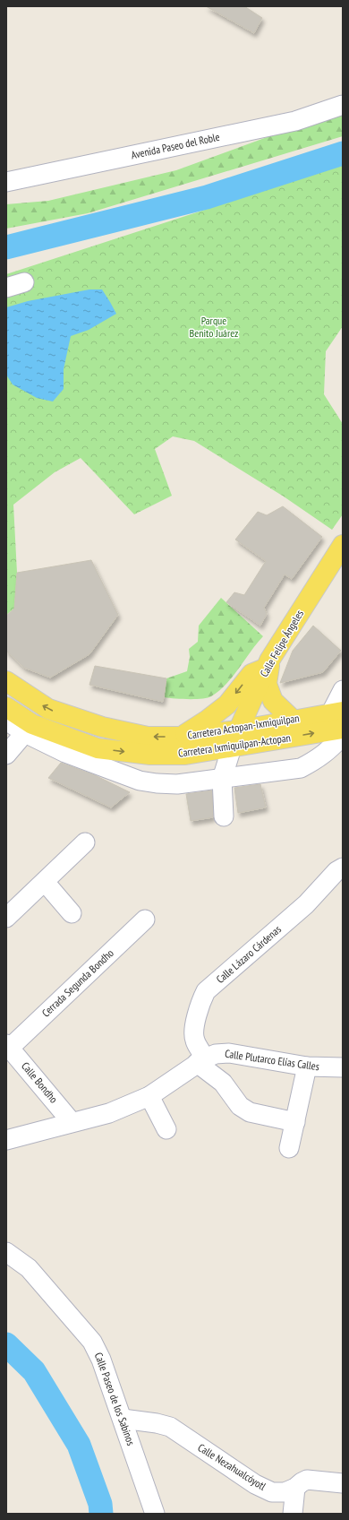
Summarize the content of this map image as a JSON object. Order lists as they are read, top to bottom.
{
  "streets": {
    "main road": ["Calle Felipe Ángeles", "Carretera Actopan-Ixmiquilpan", "Carretera Ixmiquilpan-Actopan"],
    "street": [
      "Avenida Paseo del Roble",
      "Calle Lázaro Cárdenas",
      "Cerrada Segunda Bondho",
      "Calle Plutarco Elías Calles",
      "Calle Bondho",
      "Calle Paseo de los Sabinos",
      "Calle Nezahualcóyotl"
    ]
  },
  "crossings": [
    ["Calle Felipe Ángeles", "Carretera Actopan-Ixmiquilpan"],
    ["Calle Felipe Ángeles", "Carretera Ixmiquilpan-Actopan"],
    ["Carretera Actopan-Ixmiquilpan", "Carretera Ixmiquilpan-Actopan"],
    ["Calle Lázaro Cárdenas", "Calle Plutarco Elías Calles"],
    ["Cerrada Segunda Bondho", "Calle Bondho"],
    ["Calle Plutarco Elías Calles", "Calle Bondho"],
    ["Calle Paseo de los Sabinos", "Calle Nezahualcóyotl"]
  ],
  "one_way": ["Carretera Actopan-Ixmiquilpan", "Carretera Ixmiquilpan-Actopan"],
  "parks": ["Parque Benito Juárez"]
}
